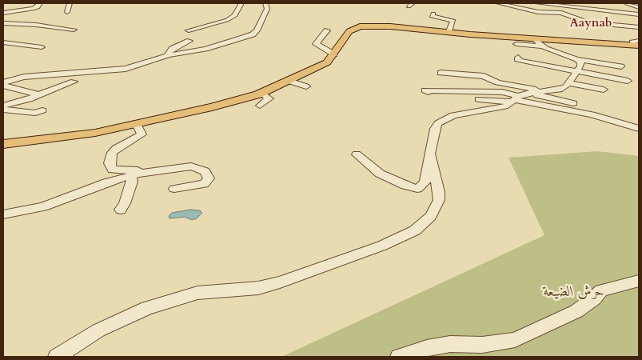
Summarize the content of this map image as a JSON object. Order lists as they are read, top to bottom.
{
  "districts": ["Aaynab"],
  "parks": ["حرش الضيعة"]
}
